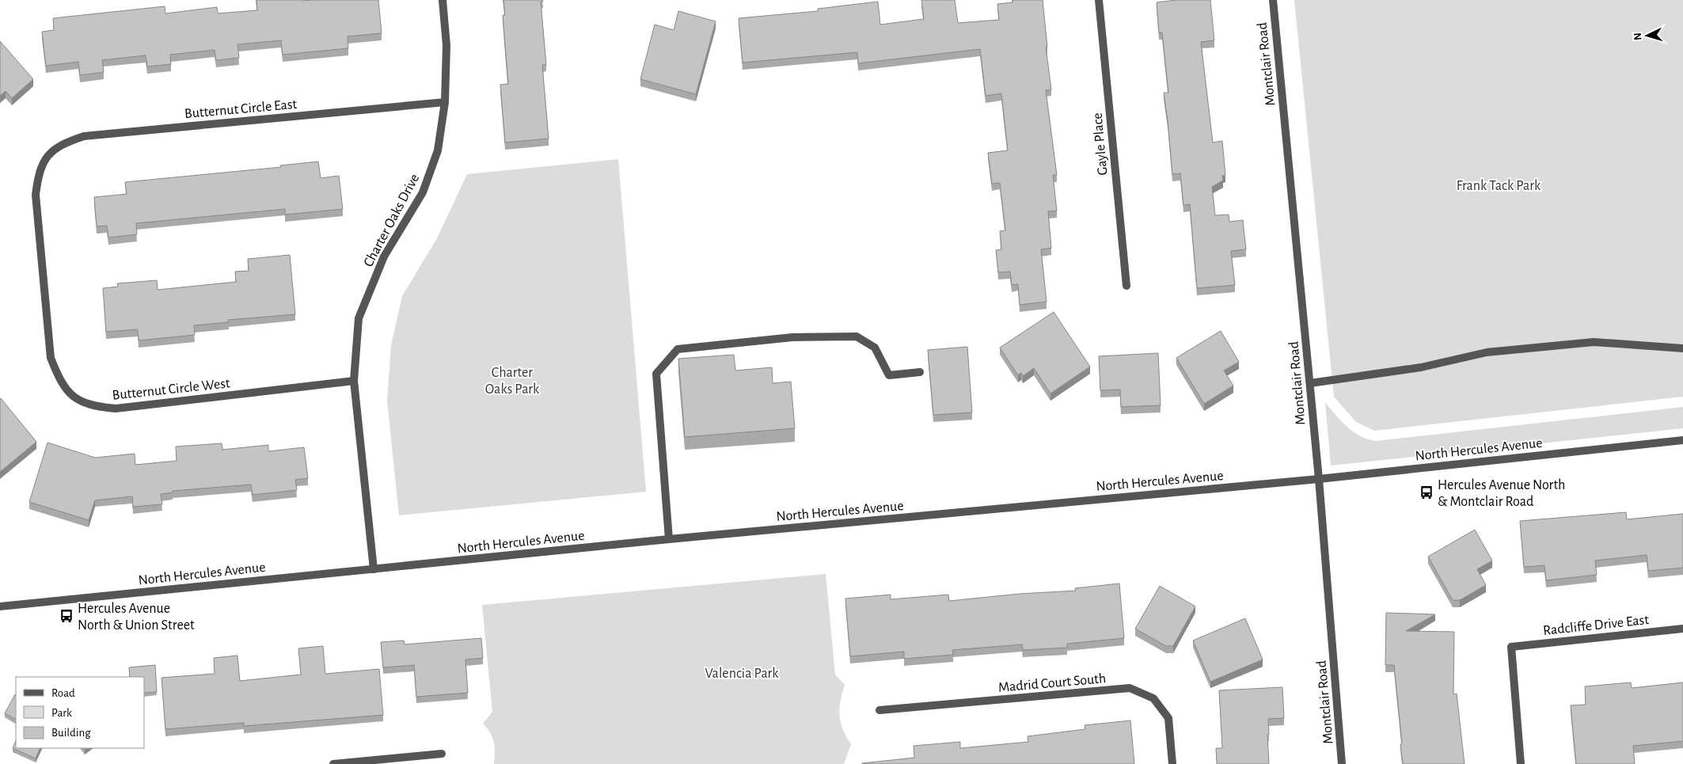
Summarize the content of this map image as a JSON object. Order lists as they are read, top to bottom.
{
  "streets": {
    "street": [
      "Montclair Road",
      "Butternut Circle East",
      "Gayle Place",
      "Charter Oaks Drive",
      "Butternut Circle West",
      "North Hercules Avenue",
      "Radcliffe Drive East",
      "Madrid Court South"
    ]
  },
  "crossings": [
    ["Montclair Road", "North Hercules Avenue"],
    ["Butternut Circle East", "Charter Oaks Drive"],
    ["Butternut Circle East", "Butternut Circle West"],
    ["Charter Oaks Drive", "Butternut Circle West"],
    ["Charter Oaks Drive", "North Hercules Avenue"]
  ],
  "parks": ["Frank Tack Park", "Charter Oaks Park", "Valencia Park"],
  "places": {
    "bus stop": ["Hercules Avenue North & Montclair Road", "Hercules Avenue North & Union Street"]
  },
  "legend": ["Road", "Park", "Building"],
  "north": "left"
}
